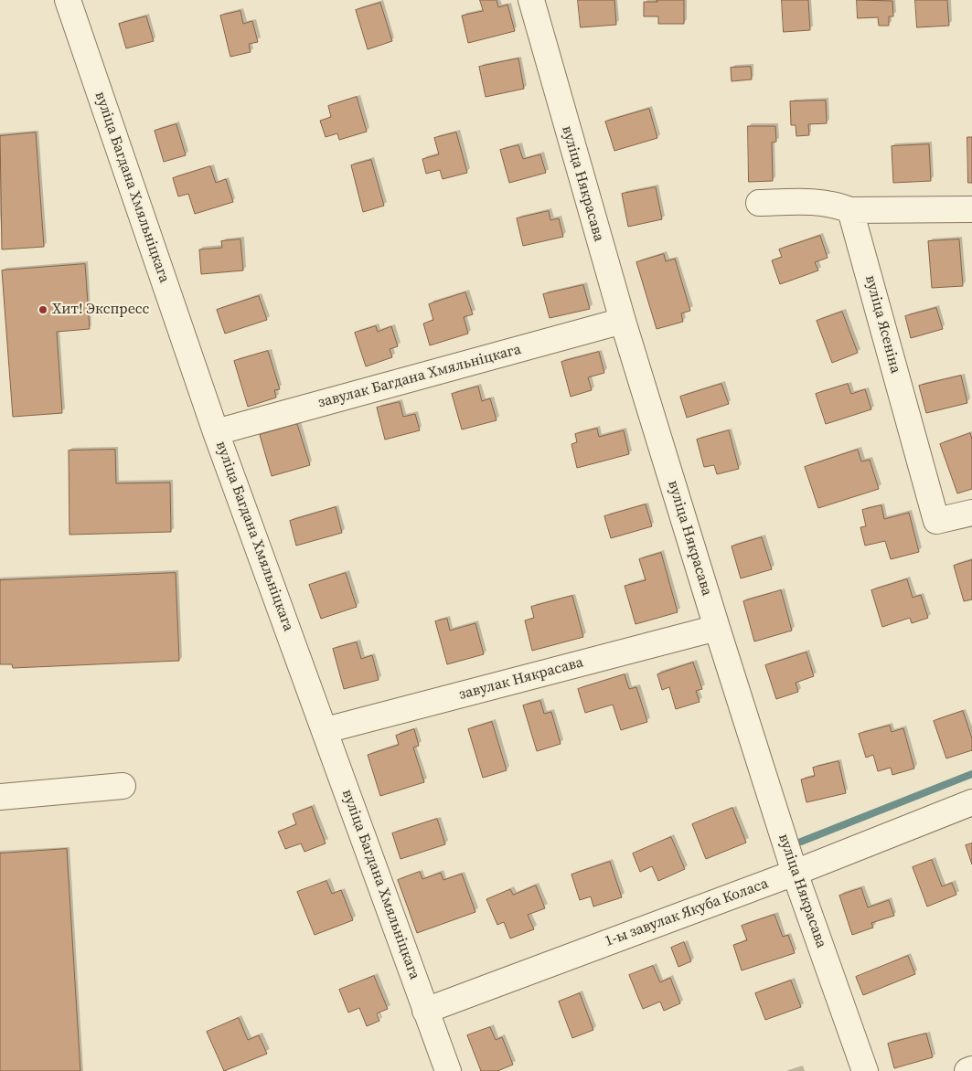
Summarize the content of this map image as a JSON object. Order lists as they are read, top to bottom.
{
  "streets": {
    "street": [
      "вуліца Някрасава",
      "вуліца Багдана Хмяльніцкага",
      "вуліца Ясеніна",
      "завулак Багдана Хмяльніцкага",
      "завулак Някрасава",
      "1-ы завулак Якуба Коласа"
    ]
  },
  "crossings": [
    ["вуліца Някрасава", "завулак Багдана Хмяльніцкага"],
    ["вуліца Някрасава", "завулак Някрасава"],
    ["вуліца Някрасава", "1-ы завулак Якуба Коласа"],
    ["вуліца Багдана Хмяльніцкага", "завулак Багдана Хмяльніцкага"],
    ["вуліца Багдана Хмяльніцкага", "завулак Някрасава"],
    ["вуліца Багдана Хмяльніцкага", "1-ы завулак Якуба Коласа"]
  ],
  "places": ["Хит! Экспресс"]
}
